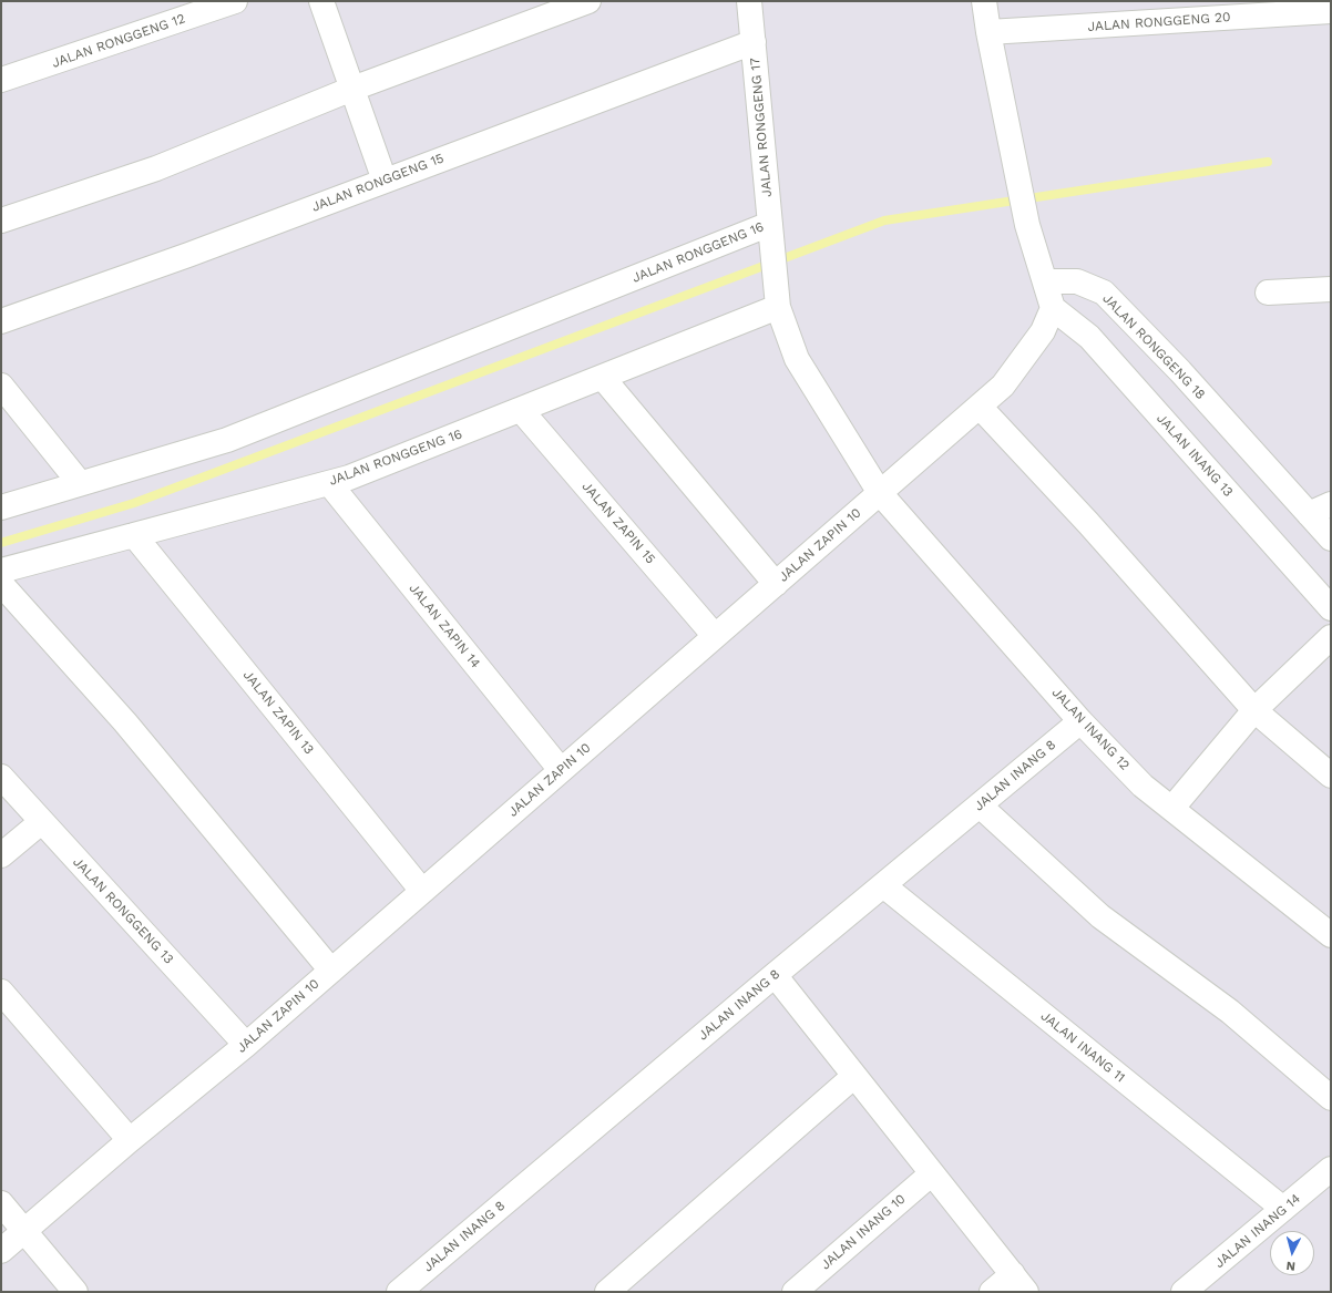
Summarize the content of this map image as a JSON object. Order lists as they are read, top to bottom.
{
  "streets": {
    "street": [
      "JALAN RONGGENG 20",
      "JALAN RONGGENG 12",
      "JALAN RONGGENG 17",
      "JALAN RONGGENG 15",
      "JALAN RONGGENG 16",
      "JALAN RONGGENG 18",
      "JALAN INANG 13",
      "JALAN ZAPIN 15",
      "JALAN ZAPIN 10",
      "JALAN ZAPIN 14",
      "JALAN ZAPIN 13",
      "JALAN INANG 12",
      "JALAN INANG 8",
      "JALAN RONGGENG 13",
      "JALAN INANG 11",
      "JALAN INANG 14",
      "JALAN INANG 10"
    ]
  },
  "crossings": [
    ["JALAN RONGGENG 17", "JALAN RONGGENG 15"],
    ["JALAN RONGGENG 17", "JALAN RONGGENG 16"],
    ["JALAN RONGGENG 17", "JALAN ZAPIN 10"],
    ["JALAN RONGGENG 17", "JALAN INANG 12"],
    ["JALAN RONGGENG 16", "JALAN ZAPIN 15"],
    ["JALAN RONGGENG 16", "JALAN ZAPIN 14"],
    ["JALAN RONGGENG 16", "JALAN ZAPIN 13"],
    ["JALAN INANG 13", "JALAN ZAPIN 10"],
    ["JALAN ZAPIN 15", "JALAN ZAPIN 10"],
    ["JALAN ZAPIN 10", "JALAN ZAPIN 14"],
    ["JALAN ZAPIN 10", "JALAN ZAPIN 13"],
    ["JALAN ZAPIN 10", "JALAN INANG 12"],
    ["JALAN ZAPIN 10", "JALAN RONGGENG 13"],
    ["JALAN INANG 12", "JALAN INANG 8"],
    ["JALAN INANG 8", "JALAN INANG 11"],
    ["JALAN INANG 11", "JALAN INANG 14"]
  ],
  "north": "bottom"
}
